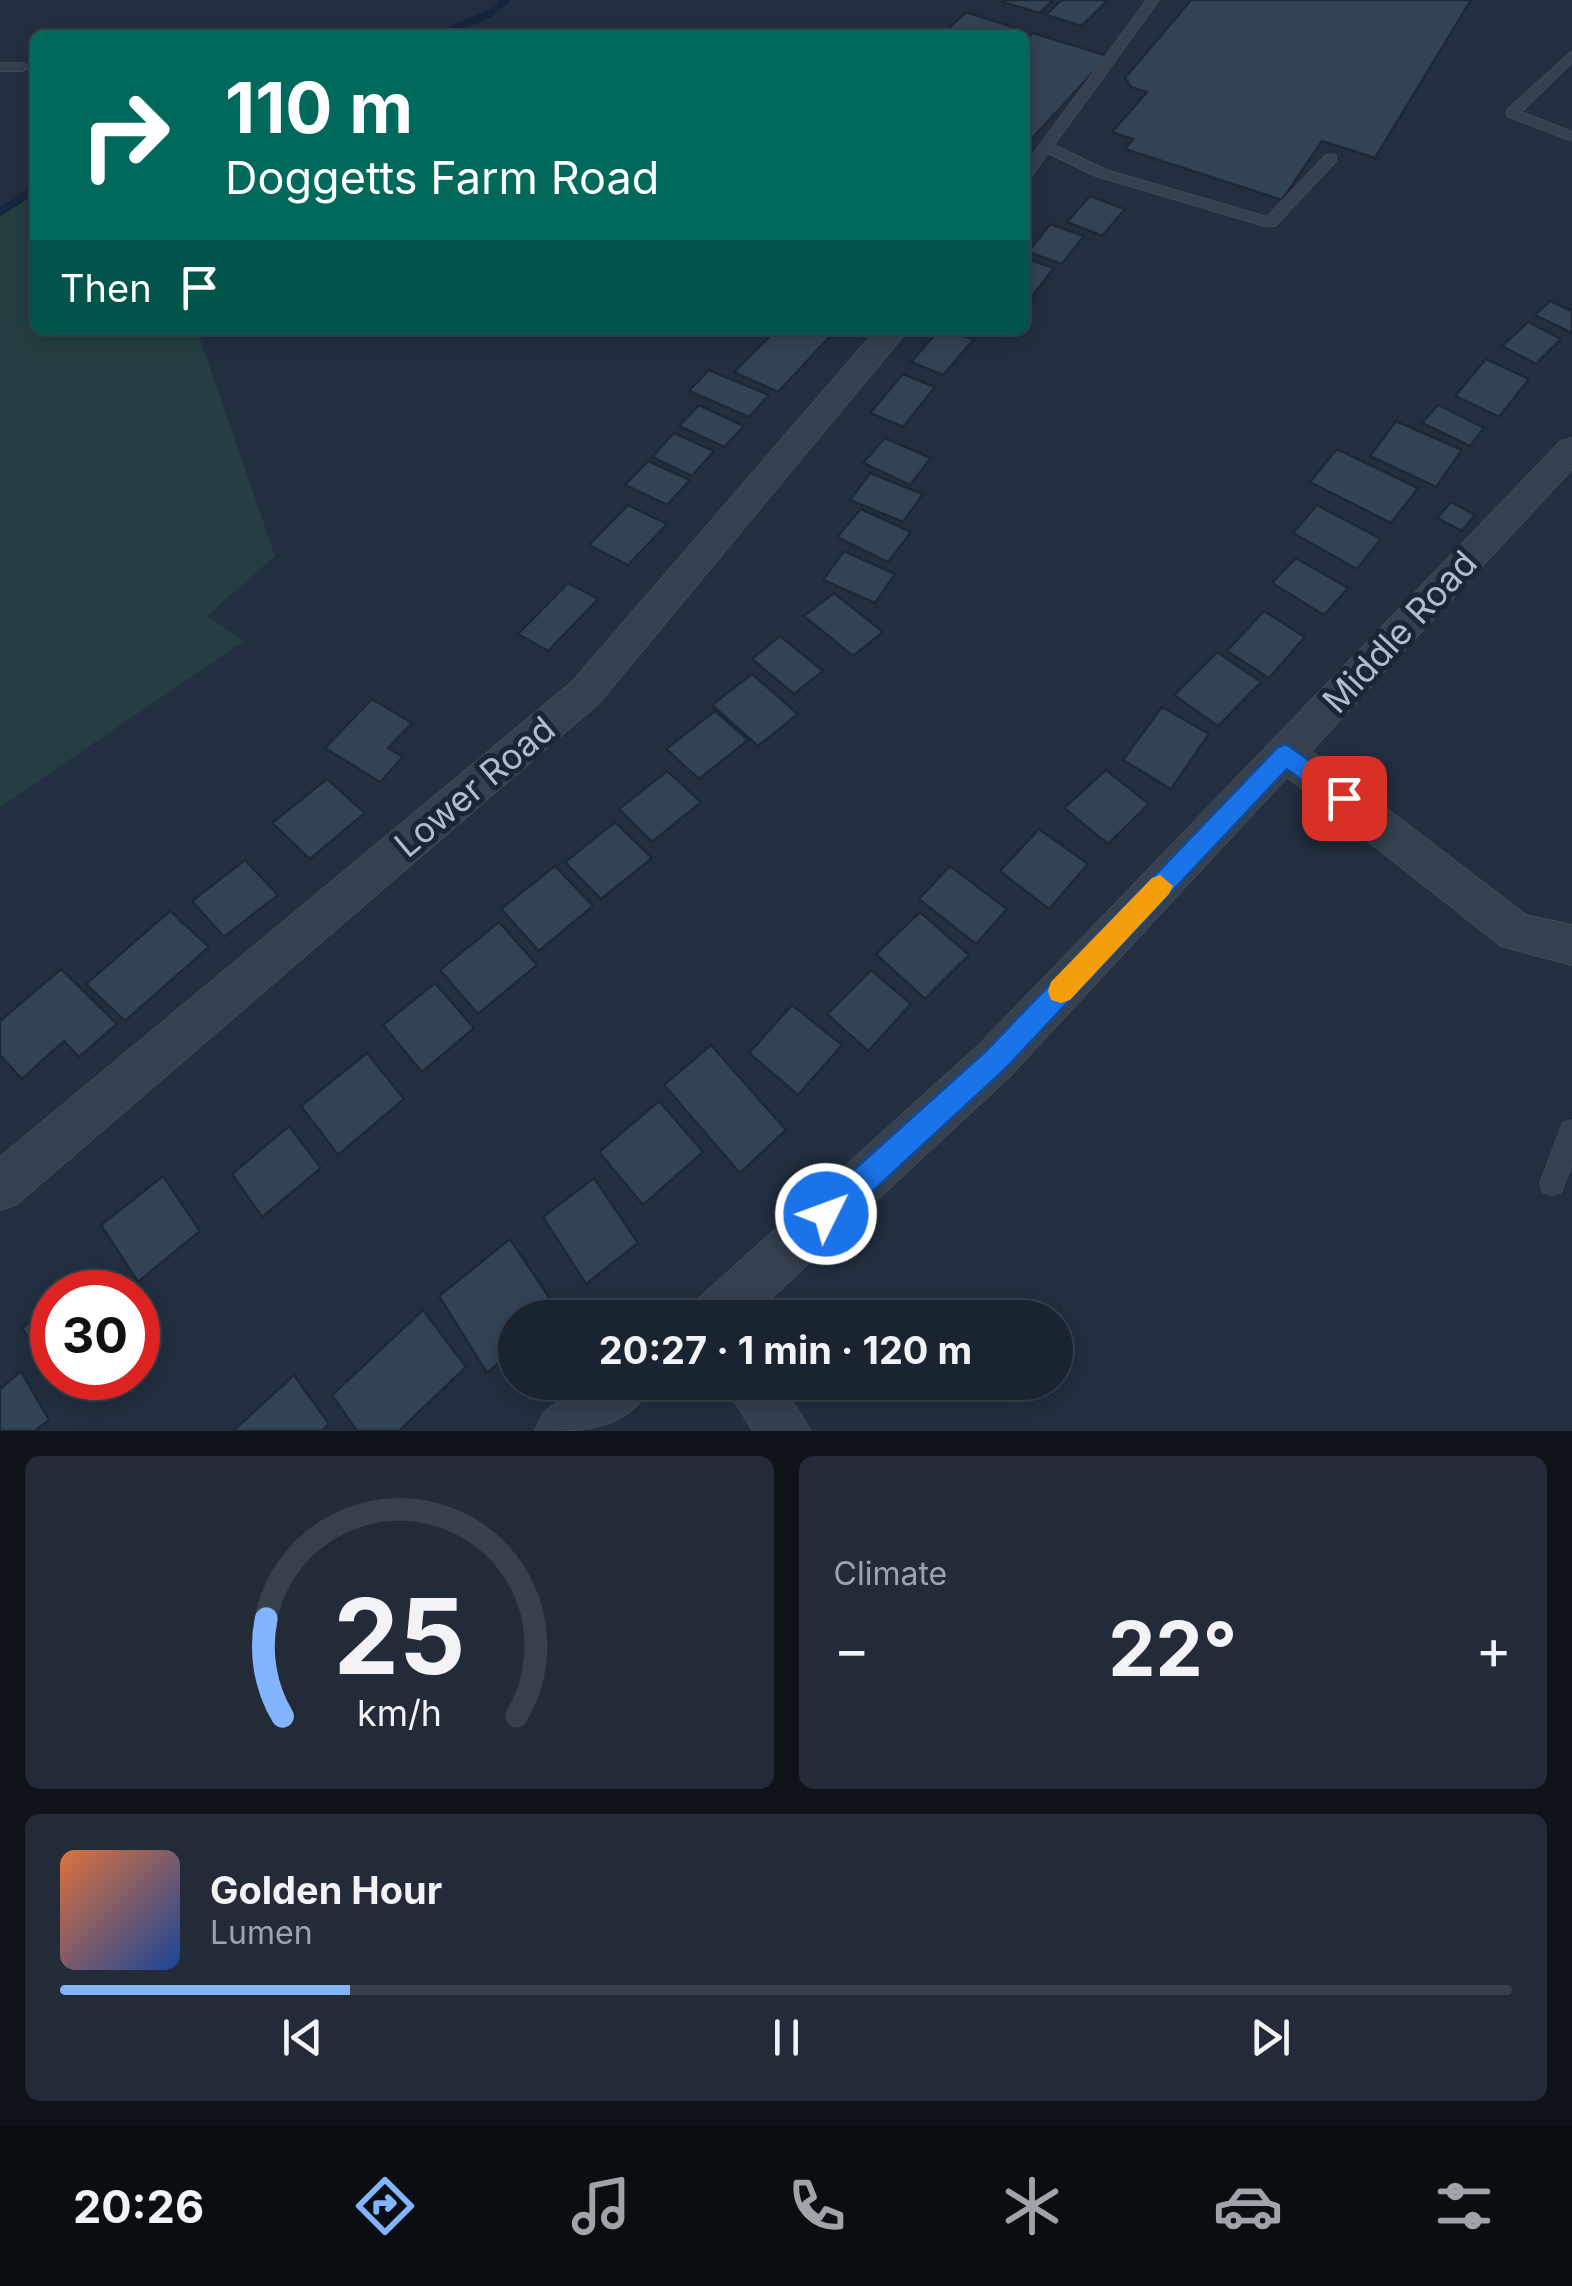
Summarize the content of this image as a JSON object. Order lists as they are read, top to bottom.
{
  "streets": {
    "street": ["Middle Road", "Lower Road"]
  },
  "page": {
    "turn": ["110 m", "Doggetts Farm Road"],
    "then": "Then",
    "limit": "30",
    "trip": "20:27 · 1 min · 120 m",
    "tile": "Climate",
    "heat": ["−", "22°", "+"],
    "song": ["Golden Hour", "Lumen"],
    "tabs": "20:26",
    "gauge": ["25", "km/h"]
  }
}
